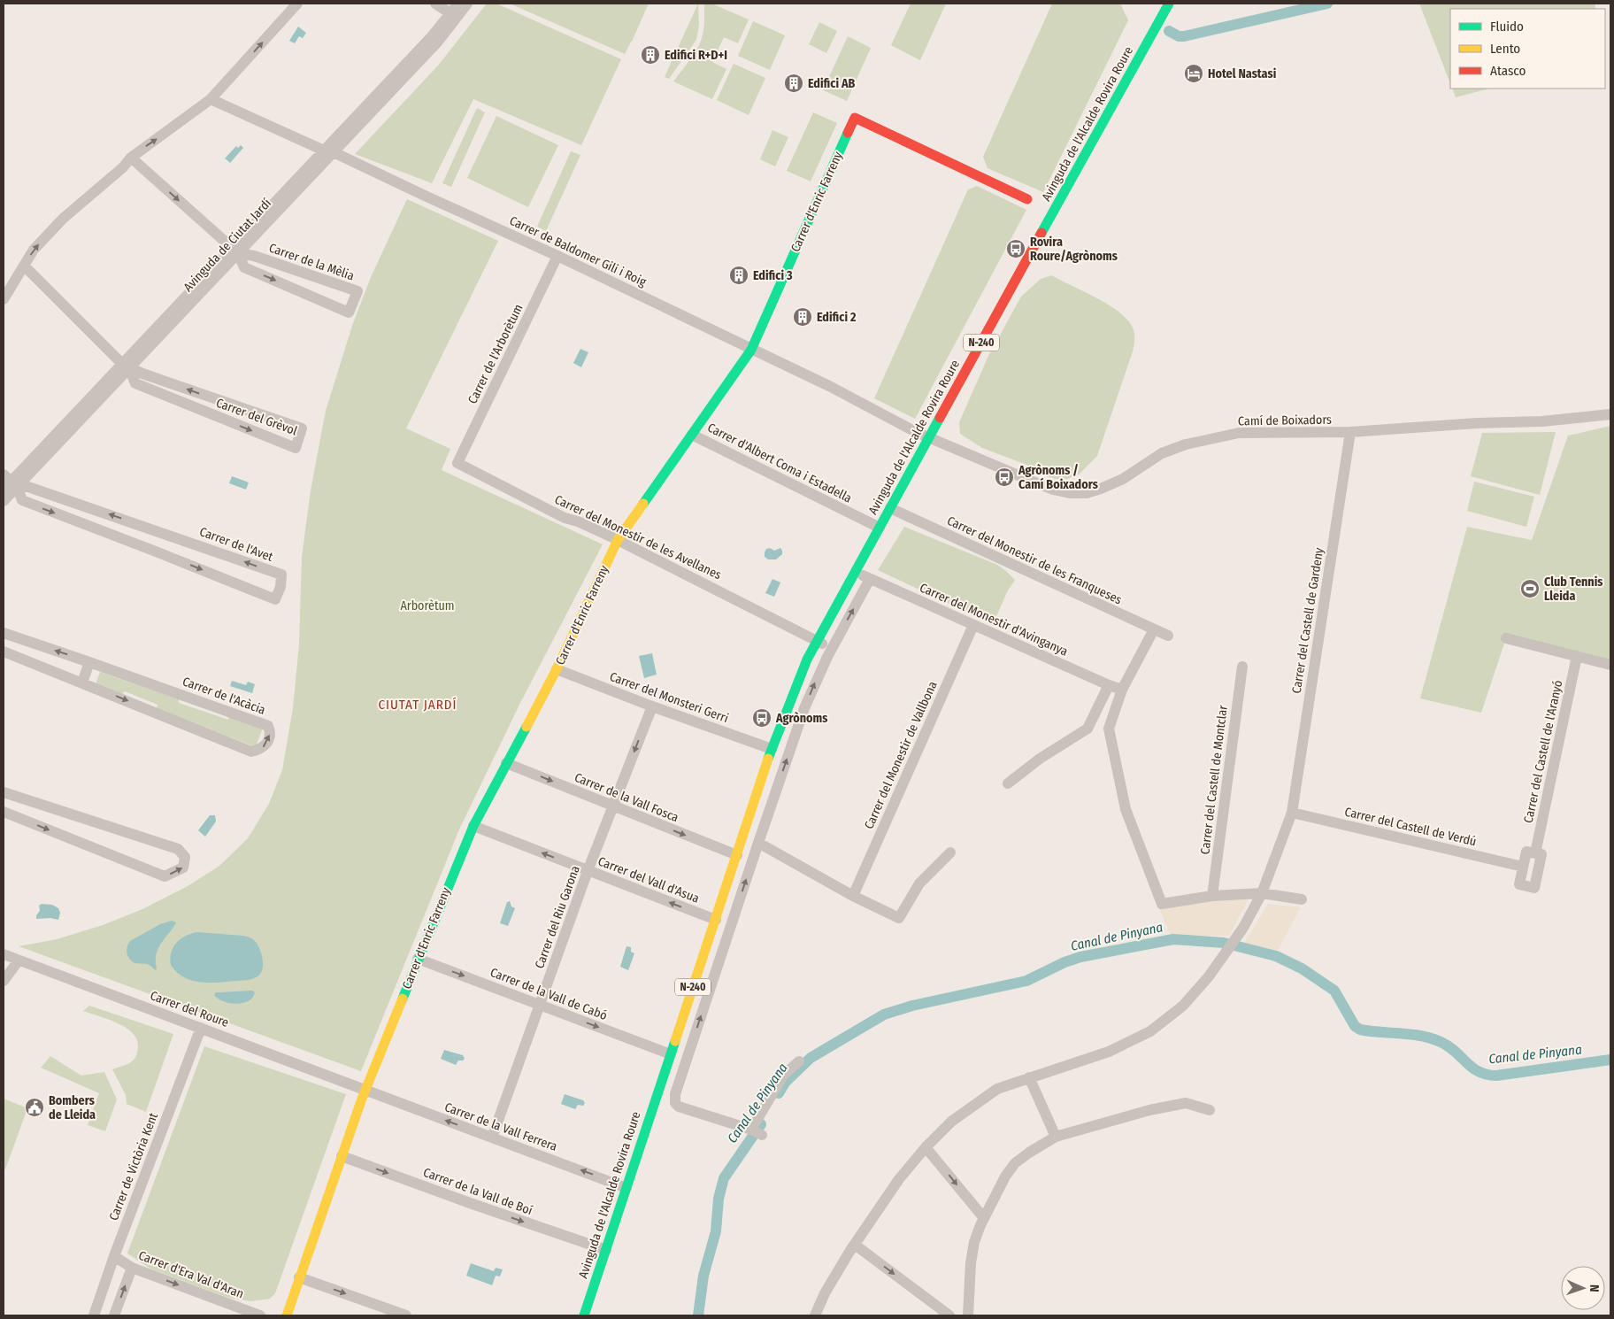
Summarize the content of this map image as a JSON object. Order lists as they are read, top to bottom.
{
  "streets": {
    "street": [
      "Avinguda de l'Alcalde Rovira Roure",
      "Carrer d'Enric Farreny",
      "Avinguda de Ciutat Jardí",
      "Carrer de Baldomer Gili i Roig",
      "Carrer de la Mèlia",
      "N-240",
      "Carrer de l'Arborètum",
      "Carrer del Grèvol",
      "Camí de Boixadors",
      "Carrer d'Albert Coma i Estadella",
      "Carrer del Monestir de les Avellanes",
      "Carrer de l'Avet",
      "Carrer del Monestir de les Franqueses",
      "Carrer del Monestir d'Avinganya",
      "Carrer del Castell de Gardeny",
      "Carrer de l'Acàcia",
      "Carrer del Monsteri Gerri",
      "Carrer del Castell de l'Aranyó",
      "Carrer del Monestir de Vallbona",
      "Carrer del Castell de Montclar",
      "Carrer de la Vall Fosca",
      "Carrer del Castell de Verdú",
      "Carrer del Vall d'Asua",
      "Carrer del Riu Garona",
      "Carrer de la Vall de Cabó",
      "Carrer del Roure",
      "Carrer de la Vall Ferrera",
      "Carrer de Victòria Kent",
      "Carrer de la Vall de Boí",
      "Carrer d'Era Val d'Aran"
    ]
  },
  "crossings": [
    ["Avinguda de l'Alcalde Rovira Roure", "Carrer de Baldomer Gili i Roig"],
    ["Avinguda de l'Alcalde Rovira Roure", "Camí de Boixadors"],
    ["Avinguda de l'Alcalde Rovira Roure", "Carrer d'Albert Coma i Estadella"],
    ["Avinguda de l'Alcalde Rovira Roure", "Carrer del Monestir de les Avellanes"],
    ["Avinguda de l'Alcalde Rovira Roure", "Carrer del Monestir de les Franqueses"],
    ["Avinguda de l'Alcalde Rovira Roure", "Carrer del Monestir d'Avinganya"],
    ["Avinguda de l'Alcalde Rovira Roure", "Carrer del Monsteri Gerri"],
    ["Avinguda de l'Alcalde Rovira Roure", "Carrer de la Vall Fosca"],
    ["Avinguda de l'Alcalde Rovira Roure", "Carrer del Vall d'Asua"],
    ["Avinguda de l'Alcalde Rovira Roure", "Carrer de la Vall de Cabó"],
    ["Avinguda de l'Alcalde Rovira Roure", "Carrer de la Vall Ferrera"],
    ["Avinguda de l'Alcalde Rovira Roure", "Carrer de la Vall de Boí"],
    ["Carrer d'Enric Farreny", "Carrer de Baldomer Gili i Roig"],
    ["Carrer d'Enric Farreny", "Carrer d'Albert Coma i Estadella"],
    ["Carrer d'Enric Farreny", "Carrer del Monestir de les Avellanes"],
    ["Carrer d'Enric Farreny", "Carrer del Monsteri Gerri"],
    ["Carrer d'Enric Farreny", "Carrer de la Vall Fosca"],
    ["Carrer d'Enric Farreny", "Carrer del Vall d'Asua"],
    ["Carrer d'Enric Farreny", "Carrer de la Vall de Cabó"],
    ["Carrer d'Enric Farreny", "Carrer del Roure"],
    ["Carrer d'Enric Farreny", "Carrer de la Vall Ferrera"],
    ["Carrer d'Enric Farreny", "Carrer de la Vall de Boí"],
    ["Avinguda de Ciutat Jardí", "Carrer de Baldomer Gili i Roig"],
    ["Avinguda de Ciutat Jardí", "Carrer de la Mèlia"],
    ["Avinguda de Ciutat Jardí", "Carrer del Grèvol"],
    ["Avinguda de Ciutat Jardí", "Carrer de l'Avet"],
    ["Carrer de Baldomer Gili i Roig", "Carrer de l'Arborètum"],
    ["Carrer de Baldomer Gili i Roig", "Camí de Boixadors"],
    ["Carrer de l'Arborètum", "Carrer del Monestir de les Avellanes"],
    ["Camí de Boixadors", "Carrer del Castell de Gardeny"],
    ["Carrer del Monestir d'Avinganya", "Carrer del Monestir de Vallbona"],
    ["Carrer del Castell de Gardeny", "Carrer del Castell de Verdú"],
    ["Carrer del Monsteri Gerri", "Carrer del Riu Garona"],
    ["Carrer del Castell de l'Aranyó", "Carrer del Castell de Verdú"],
    ["Carrer de la Vall Fosca", "Carrer del Riu Garona"],
    ["Carrer del Vall d'Asua", "Carrer del Riu Garona"],
    ["Carrer del Riu Garona", "Carrer de la Vall de Cabó"],
    ["Carrer del Riu Garona", "Carrer de la Vall Ferrera"],
    ["Carrer del Roure", "Carrer de la Vall Ferrera"],
    ["Carrer del Roure", "Carrer de Victòria Kent"],
    ["Carrer de Victòria Kent", "Carrer d'Era Val d'Aran"]
  ],
  "one_way": [
    "Carrer de la Vall Fosca",
    "Carrer del Vall d'Asua",
    "Carrer de la Vall de Cabó",
    "Carrer de la Vall Ferrera",
    "Carrer de la Vall de Boí",
    "Carrer d'Era Val d'Aran"
  ],
  "districts": ["CIUTAT JARDÍ"],
  "water": ["Canal de Pinyana"],
  "parks": ["Arborètum"],
  "places": {
    "building": [
      "Edifici R+D+I",
      "Edifici AB",
      "Edifici 3",
      "Edifici 2"
    ],
    "hotel": ["Hotel Nastasi"],
    "bus stop": ["Rovira Roure/Agrònoms", "Agrònoms / Camí Boixadors", "Agrònoms"],
    "sports": ["Club Tennis Lleida"],
    "public building": ["Bombers de Lleida"]
  },
  "legend": ["Fluido", "Lento", "Atasco"],
  "north": "right"
}
